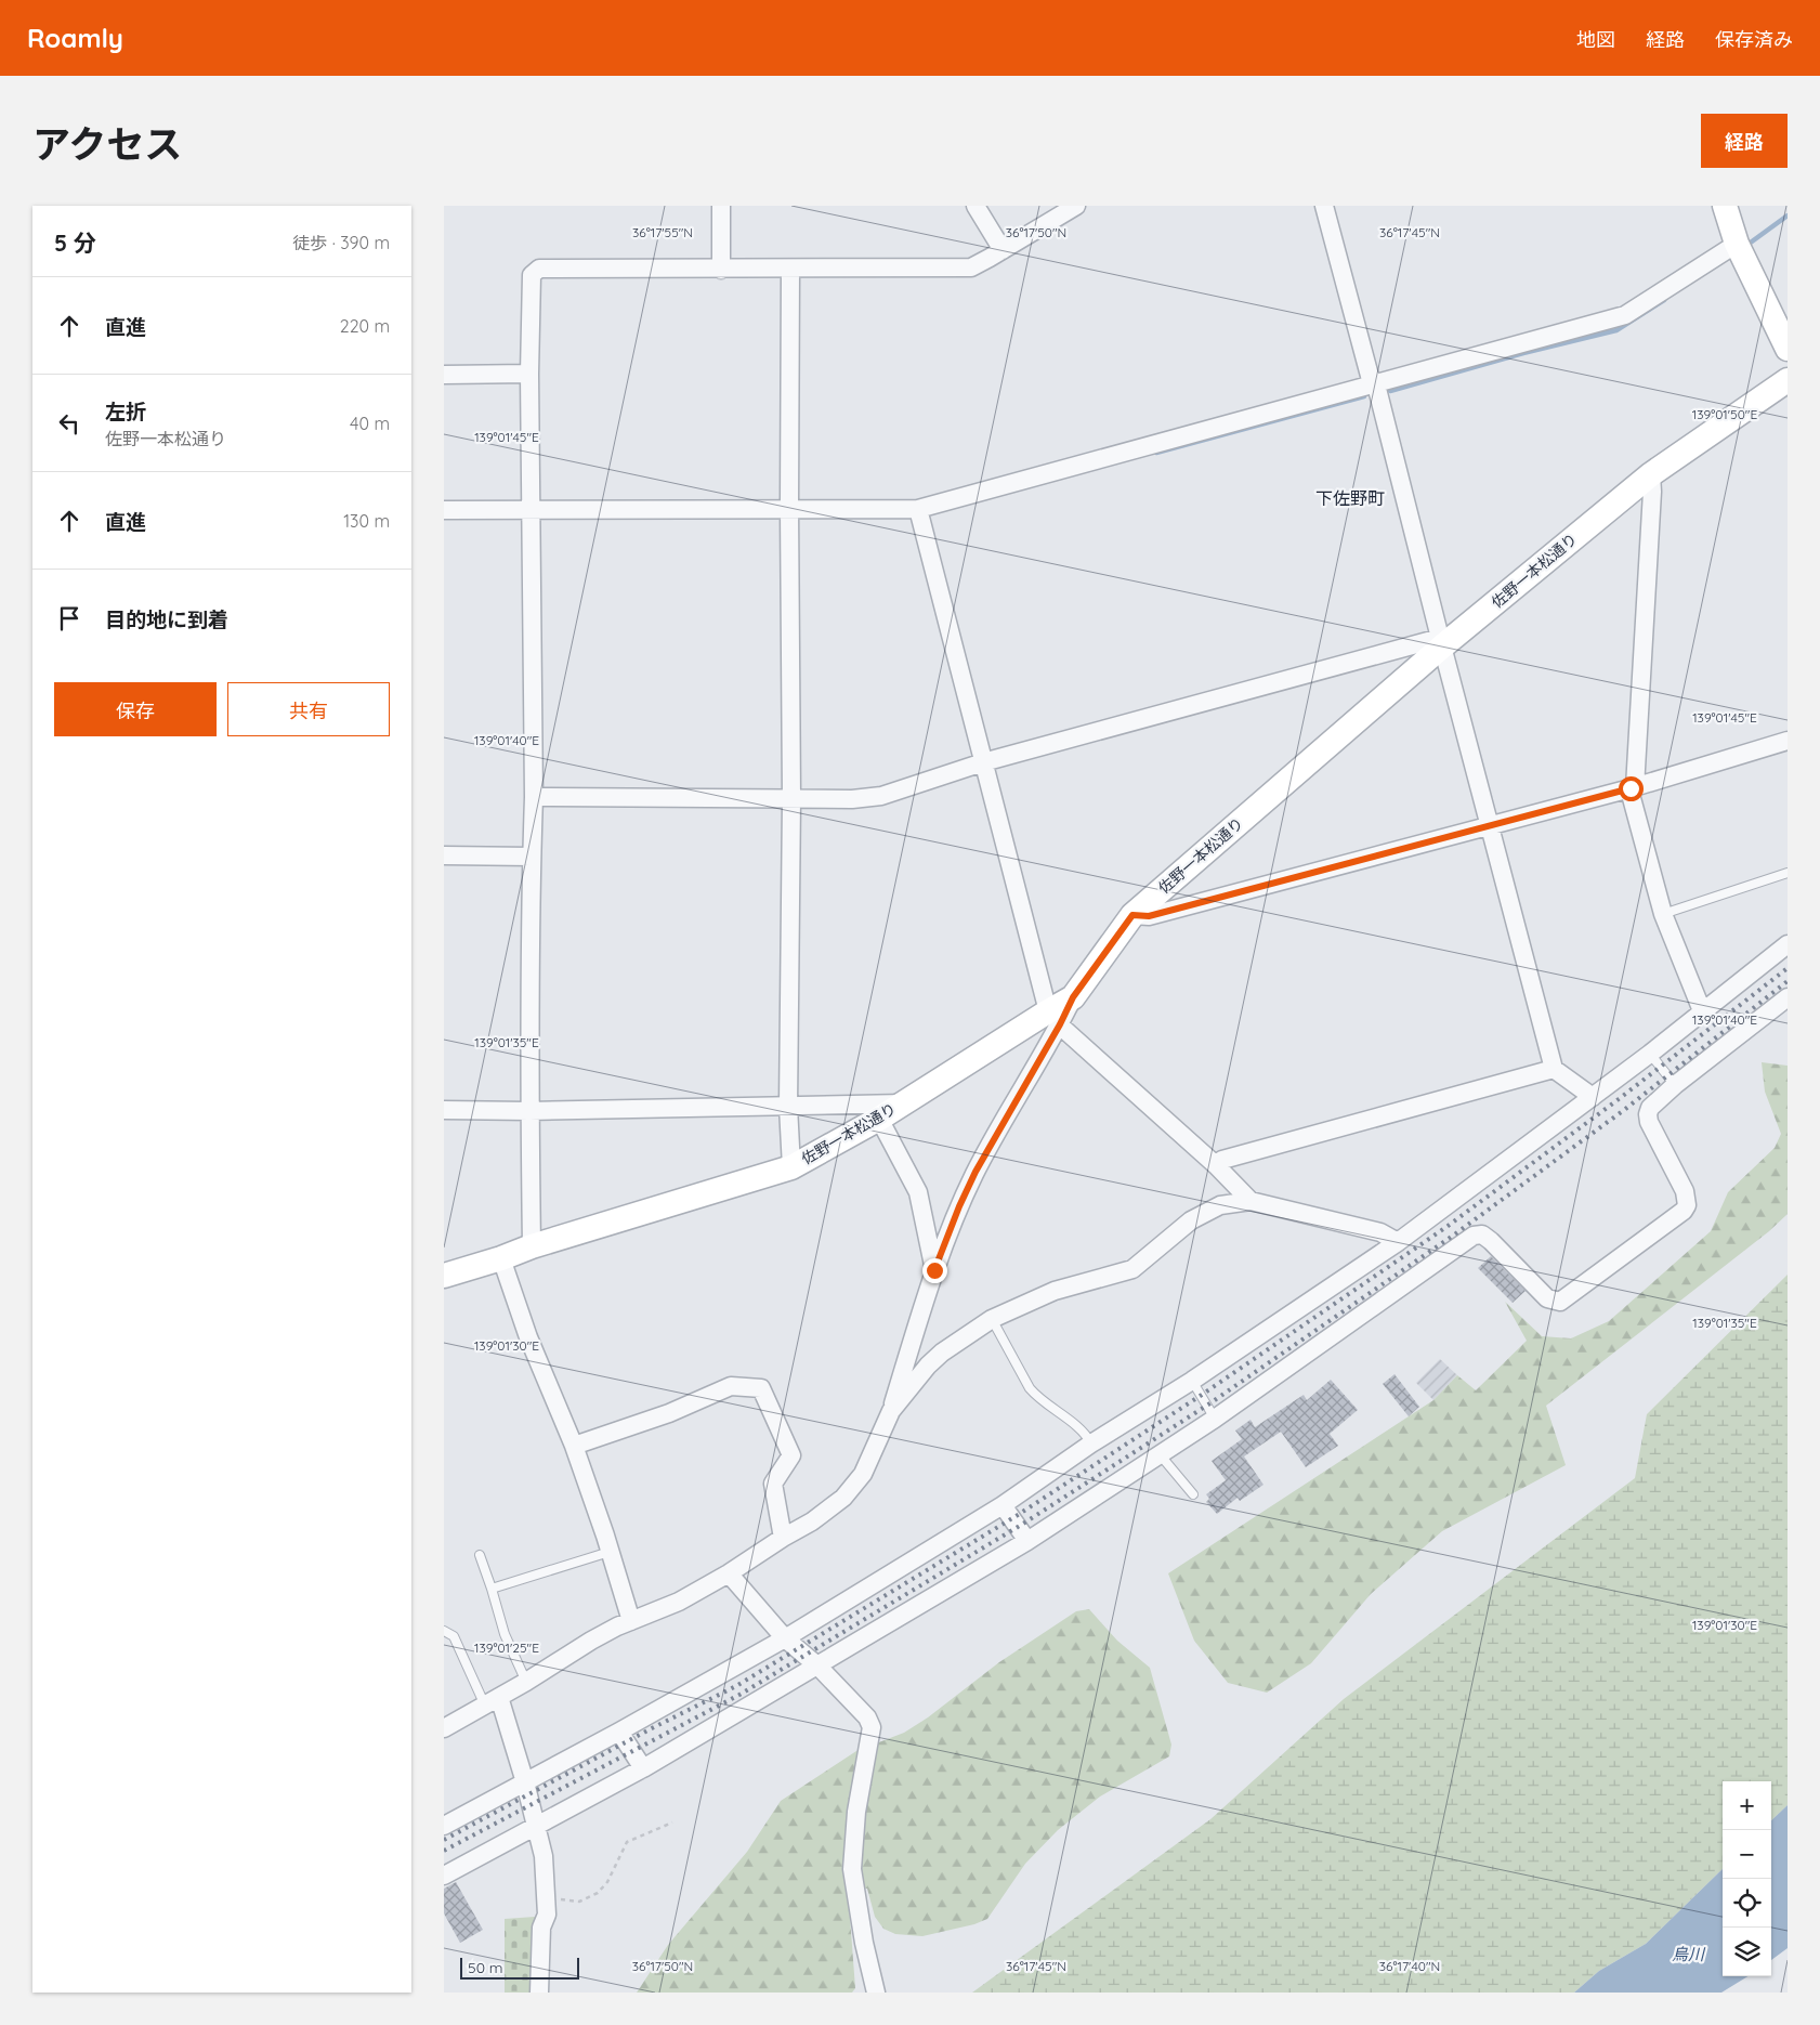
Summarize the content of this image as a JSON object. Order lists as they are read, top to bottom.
{
  "streets": {
    "street": ["佐野一本松通り"]
  },
  "districts": ["下佐野町"],
  "water": ["烏川"],
  "scale_bar": "50 m",
  "page": {
    "header": "Roamly",
    "nav": ["地図", "経路", "保存済み"],
    "title": "アクセス",
    "buttons": [
      "経路",
      ["保存", "共有"]
    ],
    "heading": ["5 分", "徒歩 · 390 m"],
    "list": [
      ["直進", "220 m"],
      ["左折", "佐野一本松通り", "40 m"],
      ["直進", "130 m"],
      "目的地に到着"
    ],
    "map_buttons": ["+", "−"],
    "scale": "50 m"
  },
  "coordinates": [
    "36°17'55\"N",
    "36°17'50\"N",
    "36°17'45\"N",
    "139°01'50\"E",
    "139°01'45\"E",
    "139°01'40\"E",
    "139°01'35\"E",
    "139°01'30\"E",
    "139°01'25\"E",
    "36°17'40\"N"
  ]
}
